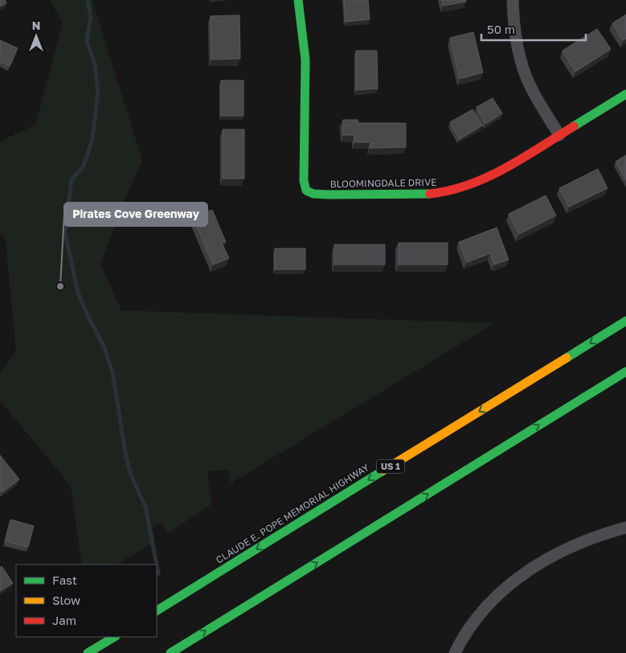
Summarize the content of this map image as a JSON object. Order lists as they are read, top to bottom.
{
  "streets": {
    "main road": ["BLOOMINGDALE DRIVE", "US 1", "CLAUDE E. POPE MEMORIAL HIGHWAY"]
  },
  "places": ["Pirates Cove Greenway"],
  "legend": ["Fast", "Slow", "Jam"],
  "scale_bar": "50 m",
  "north": "top"
}
